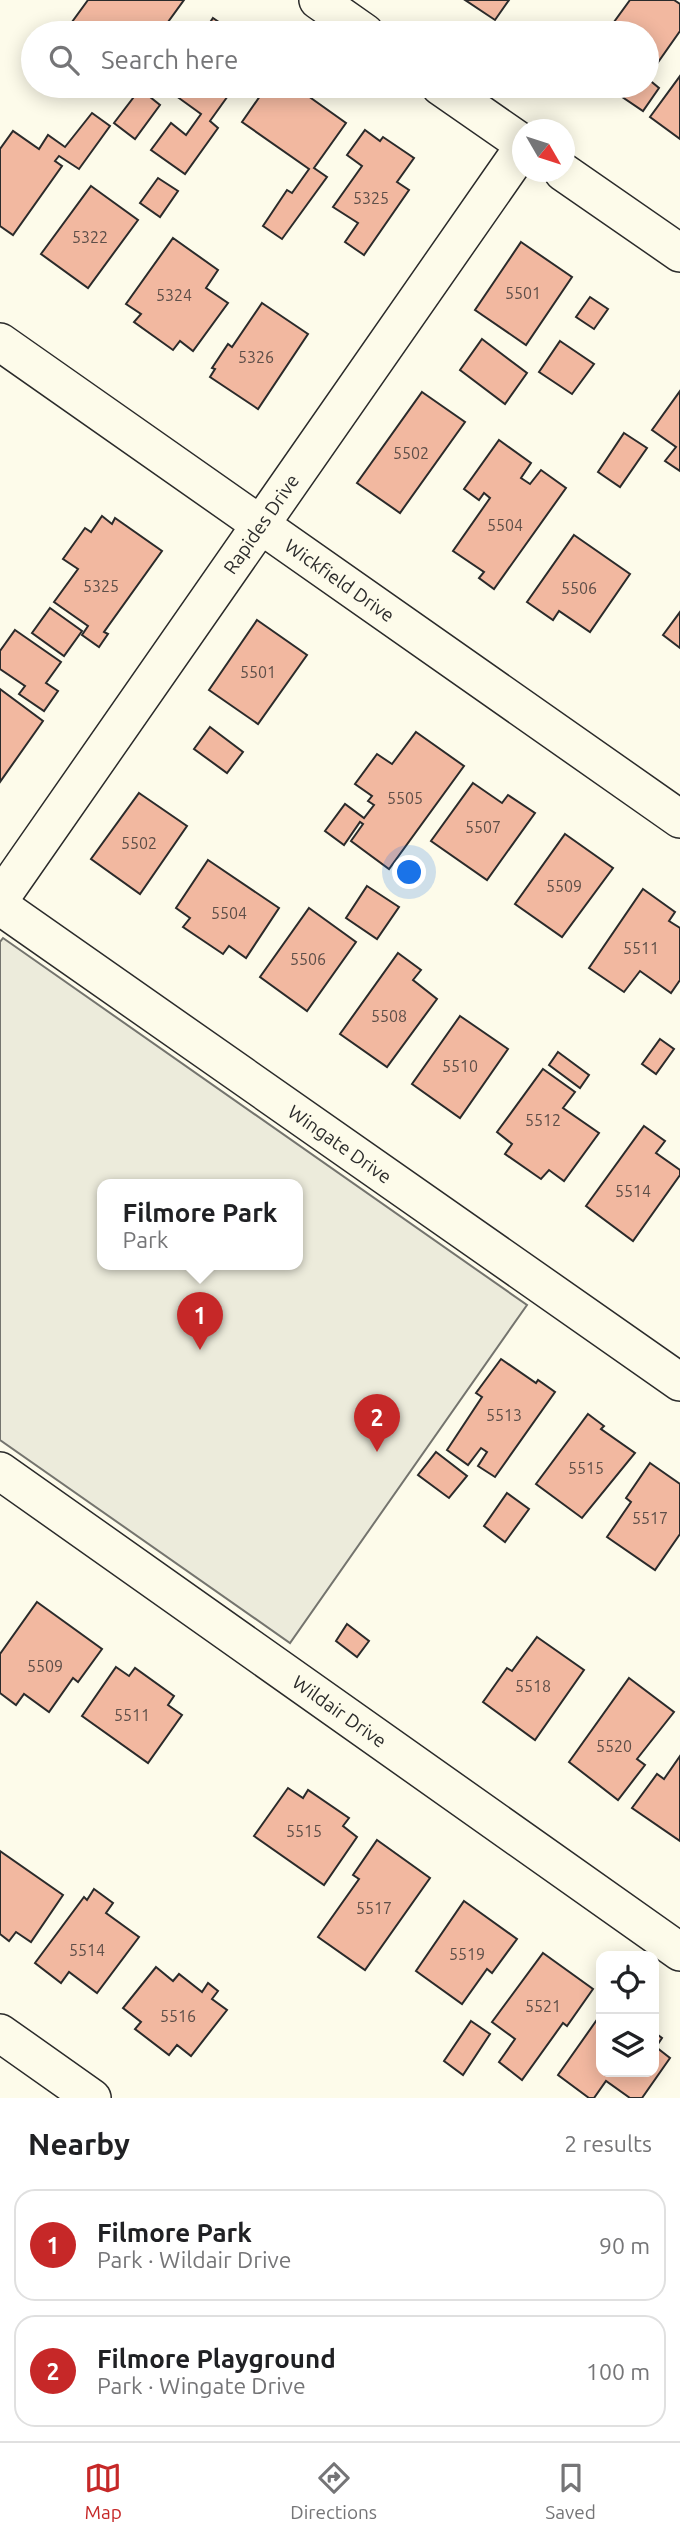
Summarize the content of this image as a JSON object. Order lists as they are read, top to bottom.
{
  "streets": {
    "street": [
      "Rapides Drive",
      "Wickfield Drive",
      "Wingate Drive",
      "Wildair Drive"
    ]
  },
  "crossings": [
    ["Rapides Drive", "Wickfield Drive"]
  ],
  "house_numbers": [
    "5325",
    "5322",
    "5501",
    "5324",
    "5326",
    "5502",
    "5504",
    "5325",
    "5506",
    "5501",
    "5505",
    "5507",
    "5502",
    "5509",
    "5504",
    "5511",
    "5506",
    "5508",
    "5510",
    "5512",
    "5514",
    "5513",
    "5515",
    "5517",
    "5509",
    "5518",
    "5511",
    "5520",
    "5515",
    "5517",
    "5514",
    "5519",
    "5521",
    "5516"
  ],
  "north": "bottom right",
  "page": {
    "search": "Search here",
    "popup": ["Filmore Park", "Park"],
    "pins": ["1", "2"],
    "heading": ["Nearby", "2 results"],
    "list": [
      {
        "mark": "1",
        "name": "Filmore Park",
        "note": "Park · Wildair Drive",
        "value": "90 m"
      },
      {
        "mark": "2",
        "name": "Filmore Playground",
        "note": "Park · Wingate Drive",
        "value": "100 m"
      }
    ],
    "nav": ["Map", "Directions", "Saved"]
  }
}
